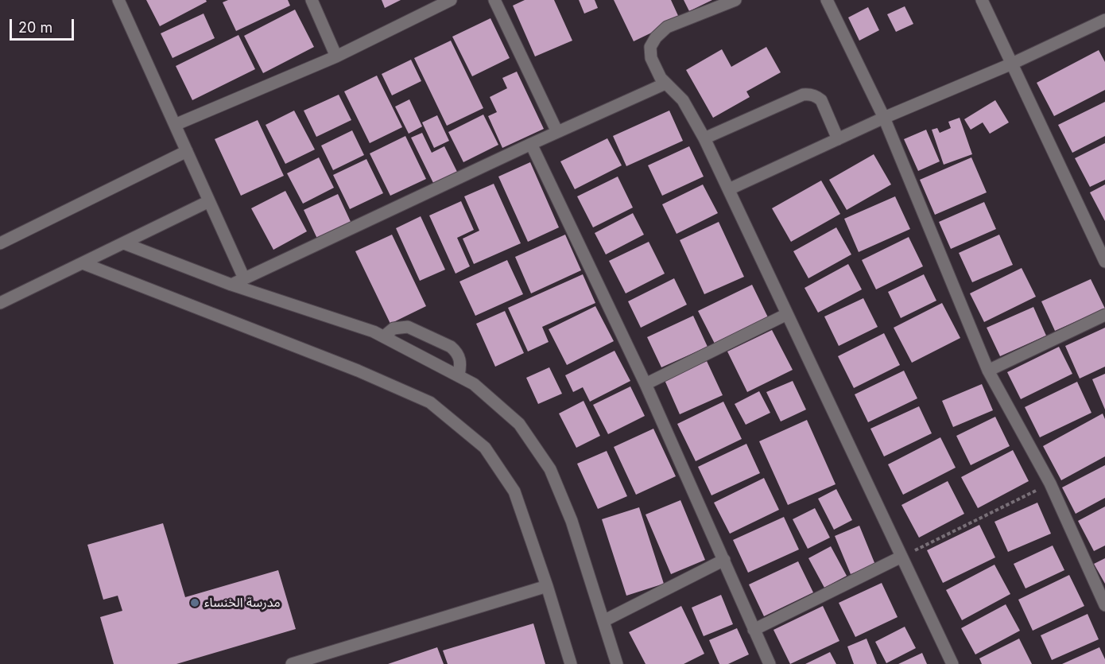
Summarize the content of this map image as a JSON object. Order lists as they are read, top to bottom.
{
  "places": ["مدرسة الخنساء"],
  "scale_bar": "20 m"
}
